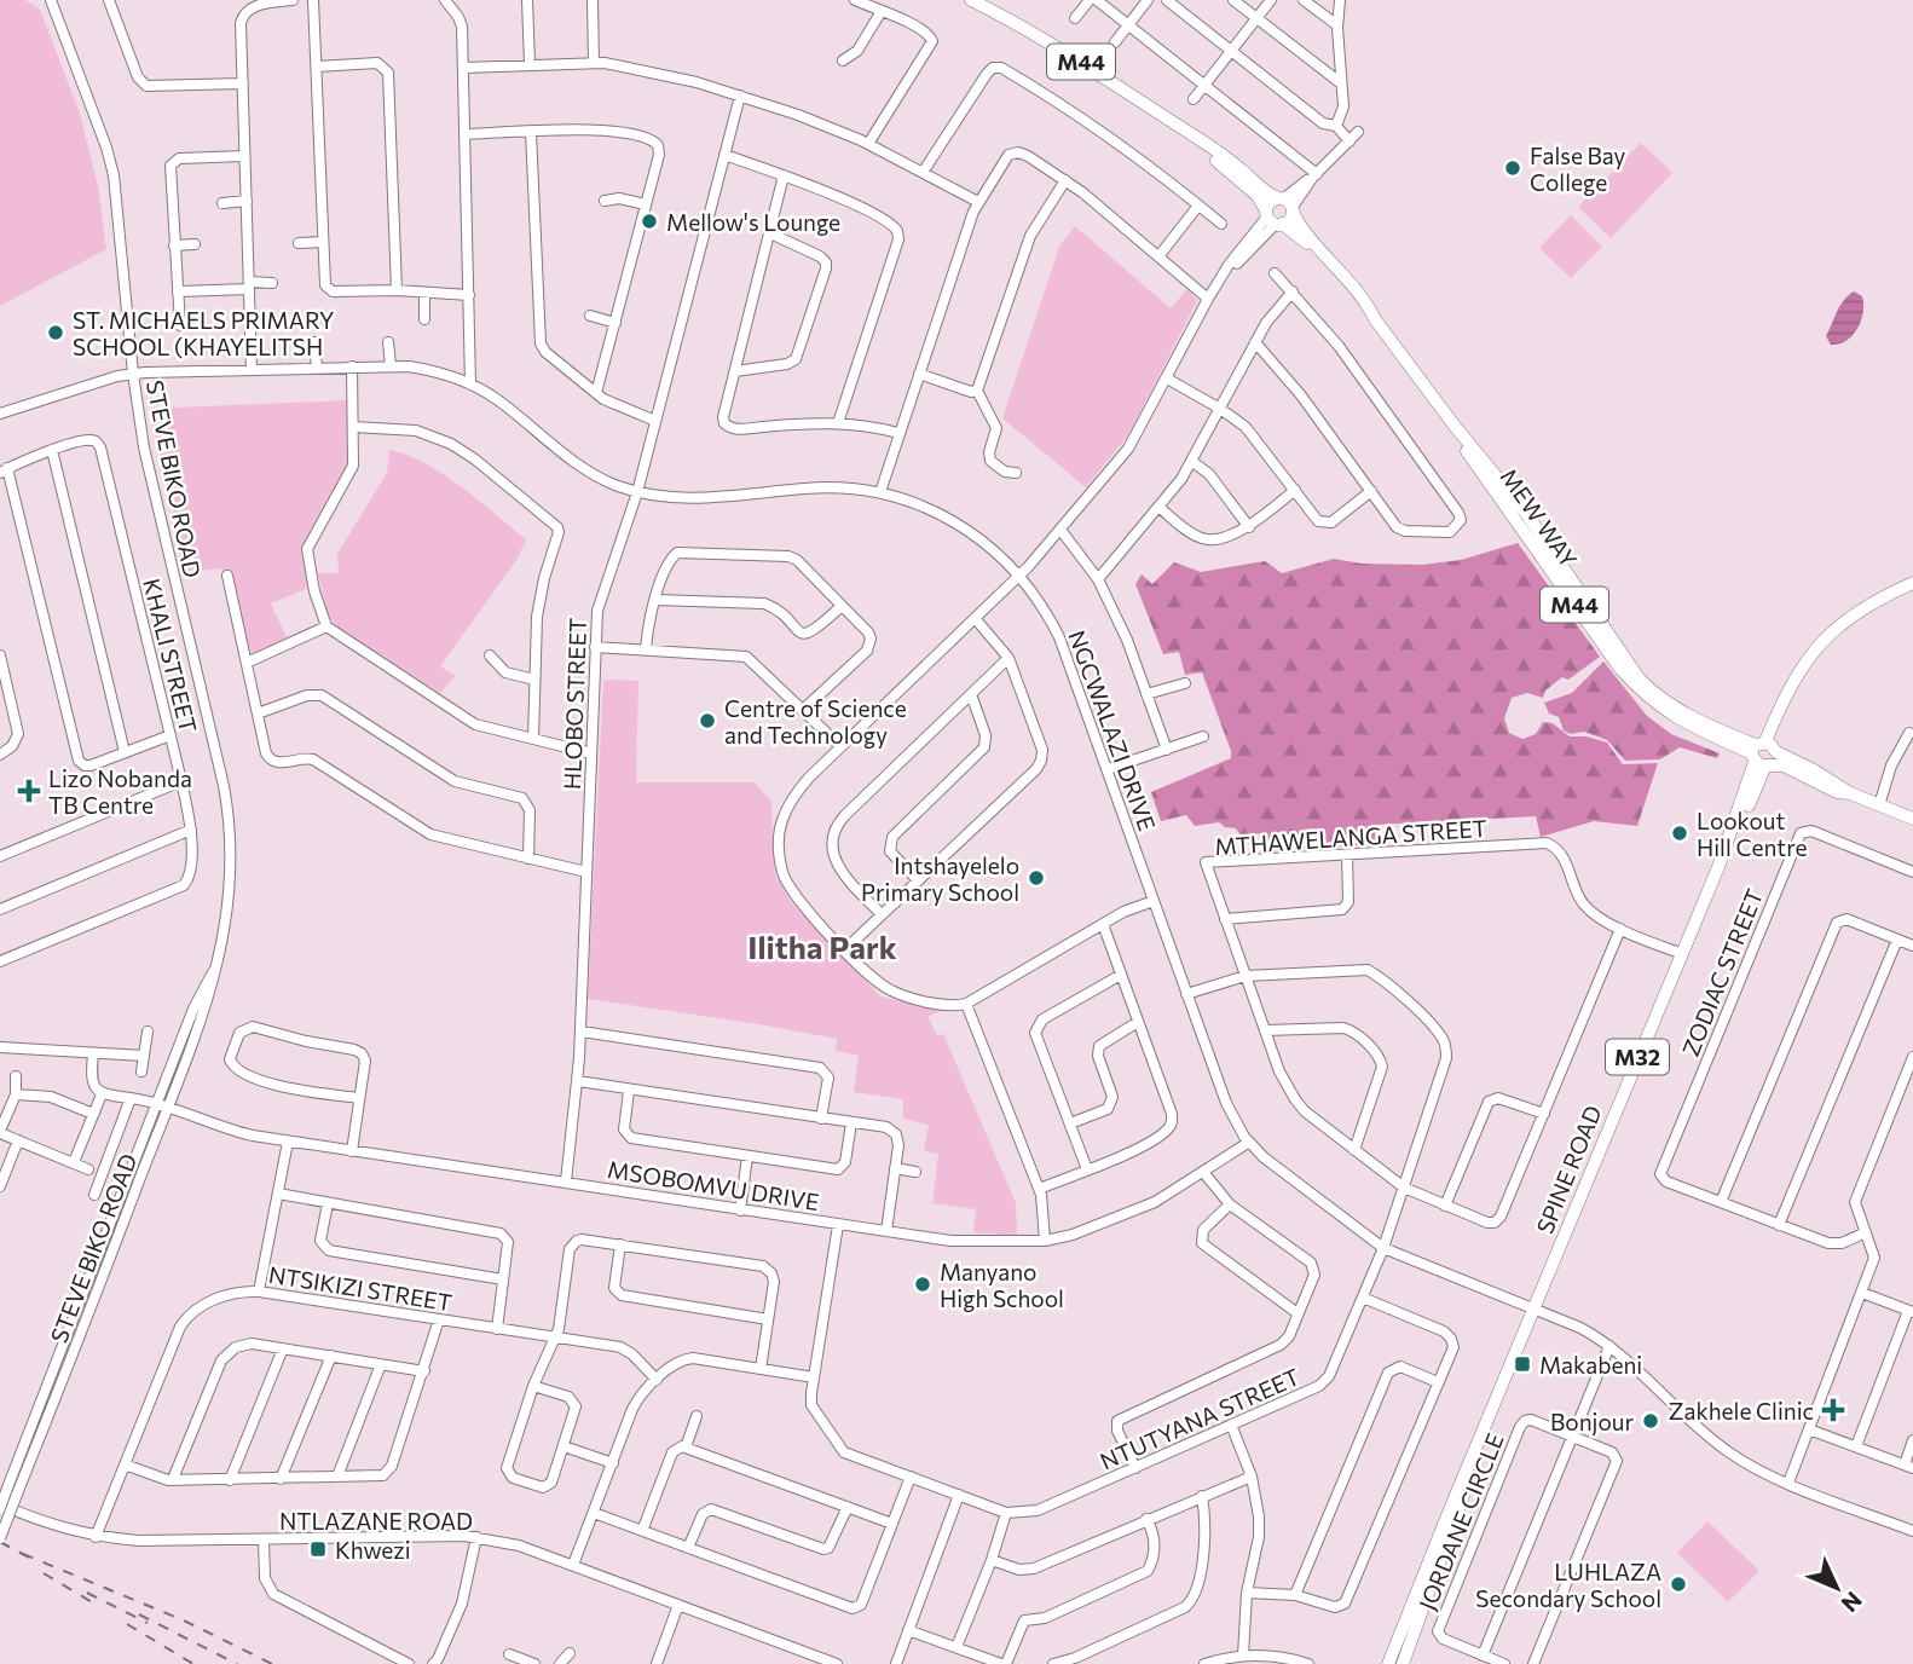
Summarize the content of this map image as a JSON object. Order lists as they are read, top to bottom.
{
  "streets": {
    "main road": [
      "M44",
      "MEW WAY",
      "M32",
      "SPINE ROAD"
    ],
    "street": [
      "STEVE BIKO ROAD",
      "KHALI STREET",
      "HLOBO STREET",
      "NGCWALAZI DRIVE",
      "MTHAWELANGA STREET",
      "ZODIAC STREET",
      "MSOBOMVU DRIVE",
      "NTSIKIZI STREET",
      "NTUTYANA STREET",
      "NTLAZANE ROAD",
      "JORDANE CIRCLE"
    ]
  },
  "crossings": [
    ["STEVE BIKO ROAD", "NGCWALAZI DRIVE"],
    ["STEVE BIKO ROAD", "MSOBOMVU DRIVE"],
    ["STEVE BIKO ROAD", "NTLAZANE ROAD"],
    ["MEW WAY", "SPINE ROAD"],
    ["HLOBO STREET", "NGCWALAZI DRIVE"],
    ["HLOBO STREET", "MSOBOMVU DRIVE"],
    ["NGCWALAZI DRIVE", "SPINE ROAD"],
    ["NGCWALAZI DRIVE", "MSOBOMVU DRIVE"],
    ["NGCWALAZI DRIVE", "NTUTYANA STREET"],
    ["MTHAWELANGA STREET", "NTUTYANA STREET"],
    ["NTSIKIZI STREET", "NTLAZANE ROAD"]
  ],
  "districts": ["Ilitha Park"],
  "places": {
    "other": [
      "False Bay College",
      "Mellow's Lounge",
      "ST. MICHAELS PRIMARY SCHOOL (KHAYELITSH",
      "Centre of Science and Technology",
      "Lookout Hill Centre",
      "Intshayelelo Primary School",
      "Manyano High School",
      "Bonjour",
      "LUHLAZA Secondary School"
    ],
    "health": ["Lizo Nobanda TB Centre", "Zakhele Clinic"],
    "transit": ["Makabeni", "Khwezi"]
  },
  "north": "bottom right"
}
